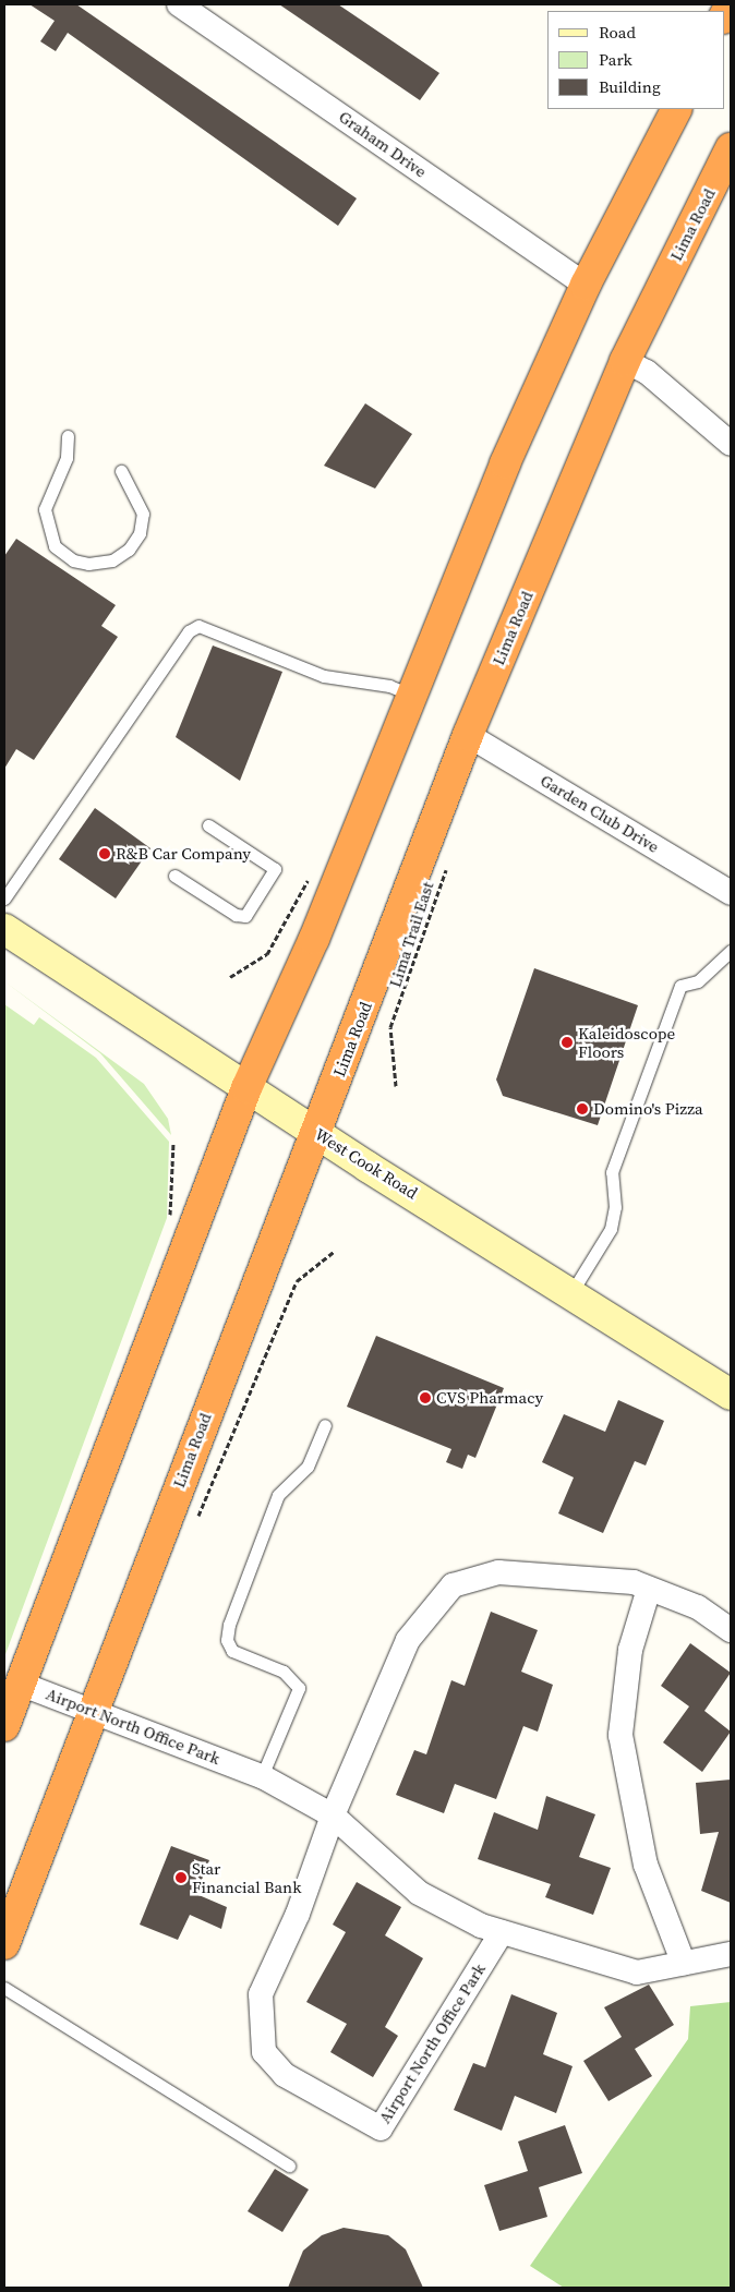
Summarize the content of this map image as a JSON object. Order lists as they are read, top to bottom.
{
  "streets": {
    "highway": ["Lima Road"],
    "main road": ["West Cook Road"],
    "street": ["Graham Drive", "Garden Club Drive", "Airport North Office Park"],
    "path": ["Lima Trail East"]
  },
  "crossings": [
    ["Lima Road", "Garden Club Drive"],
    ["Lima Road", "West Cook Road"],
    ["Lima Road", "Airport North Office Park"]
  ],
  "places": [
    "R&B Car Company",
    "Kaleidoscope Floors",
    "Domino's Pizza",
    "CVS Pharmacy",
    "Star Financial Bank"
  ],
  "legend": ["Road", "Park", "Building"]
}
